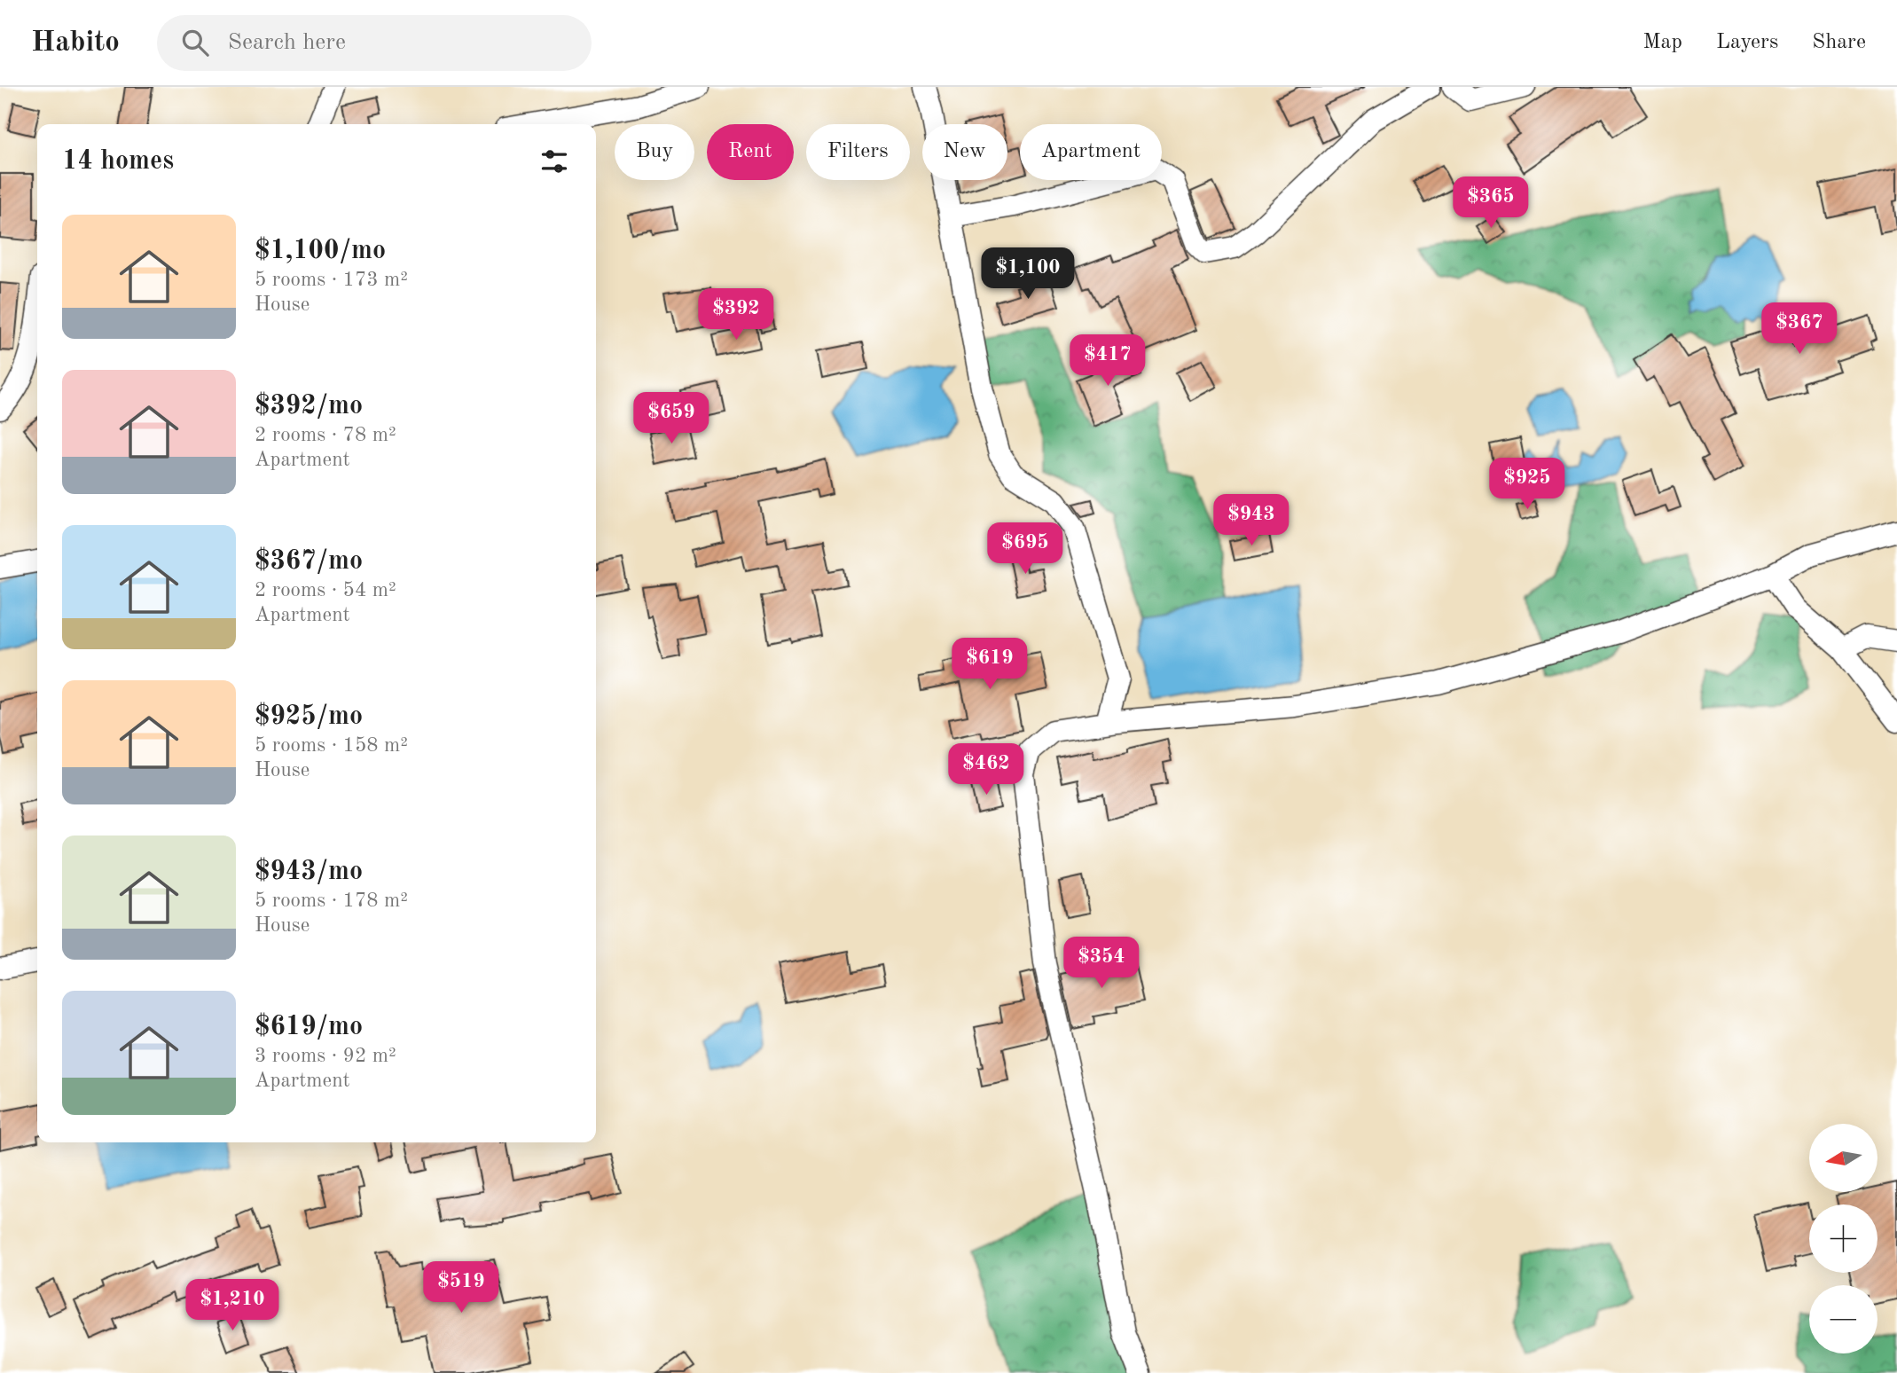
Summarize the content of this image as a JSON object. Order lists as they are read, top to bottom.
{
  "north": "left",
  "page": {
    "header": "Habito",
    "search": "Search here",
    "nav": ["Map", "Layers", "Share"],
    "chip": [
      "Buy",
      "Rent",
      "Filters",
      "New",
      "Apartment"
    ],
    "heading": "14 homes",
    "price": [
      "$365",
      "$1,100",
      "$392",
      "$367",
      "$417",
      "$659",
      "$925",
      "$943",
      "$695",
      "$619",
      "$462",
      "$354",
      "$519",
      "$1,210"
    ],
    "list": [
      {
        "name": "$1,100/mo",
        "note": "5 rooms · 173 m² · House"
      },
      {
        "name": "$392/mo",
        "note": "2 rooms · 78 m² · Apartment"
      },
      {
        "name": "$367/mo",
        "note": "2 rooms · 54 m² · Apartment"
      },
      {
        "name": "$925/mo",
        "note": "5 rooms · 158 m² · House"
      },
      {
        "name": "$943/mo",
        "note": "5 rooms · 178 m² · House"
      },
      {
        "name": "$619/mo",
        "note": "3 rooms · 92 m² · Apartment"
      }
    ],
    "map_buttons": ["+", "−"]
  }
}
